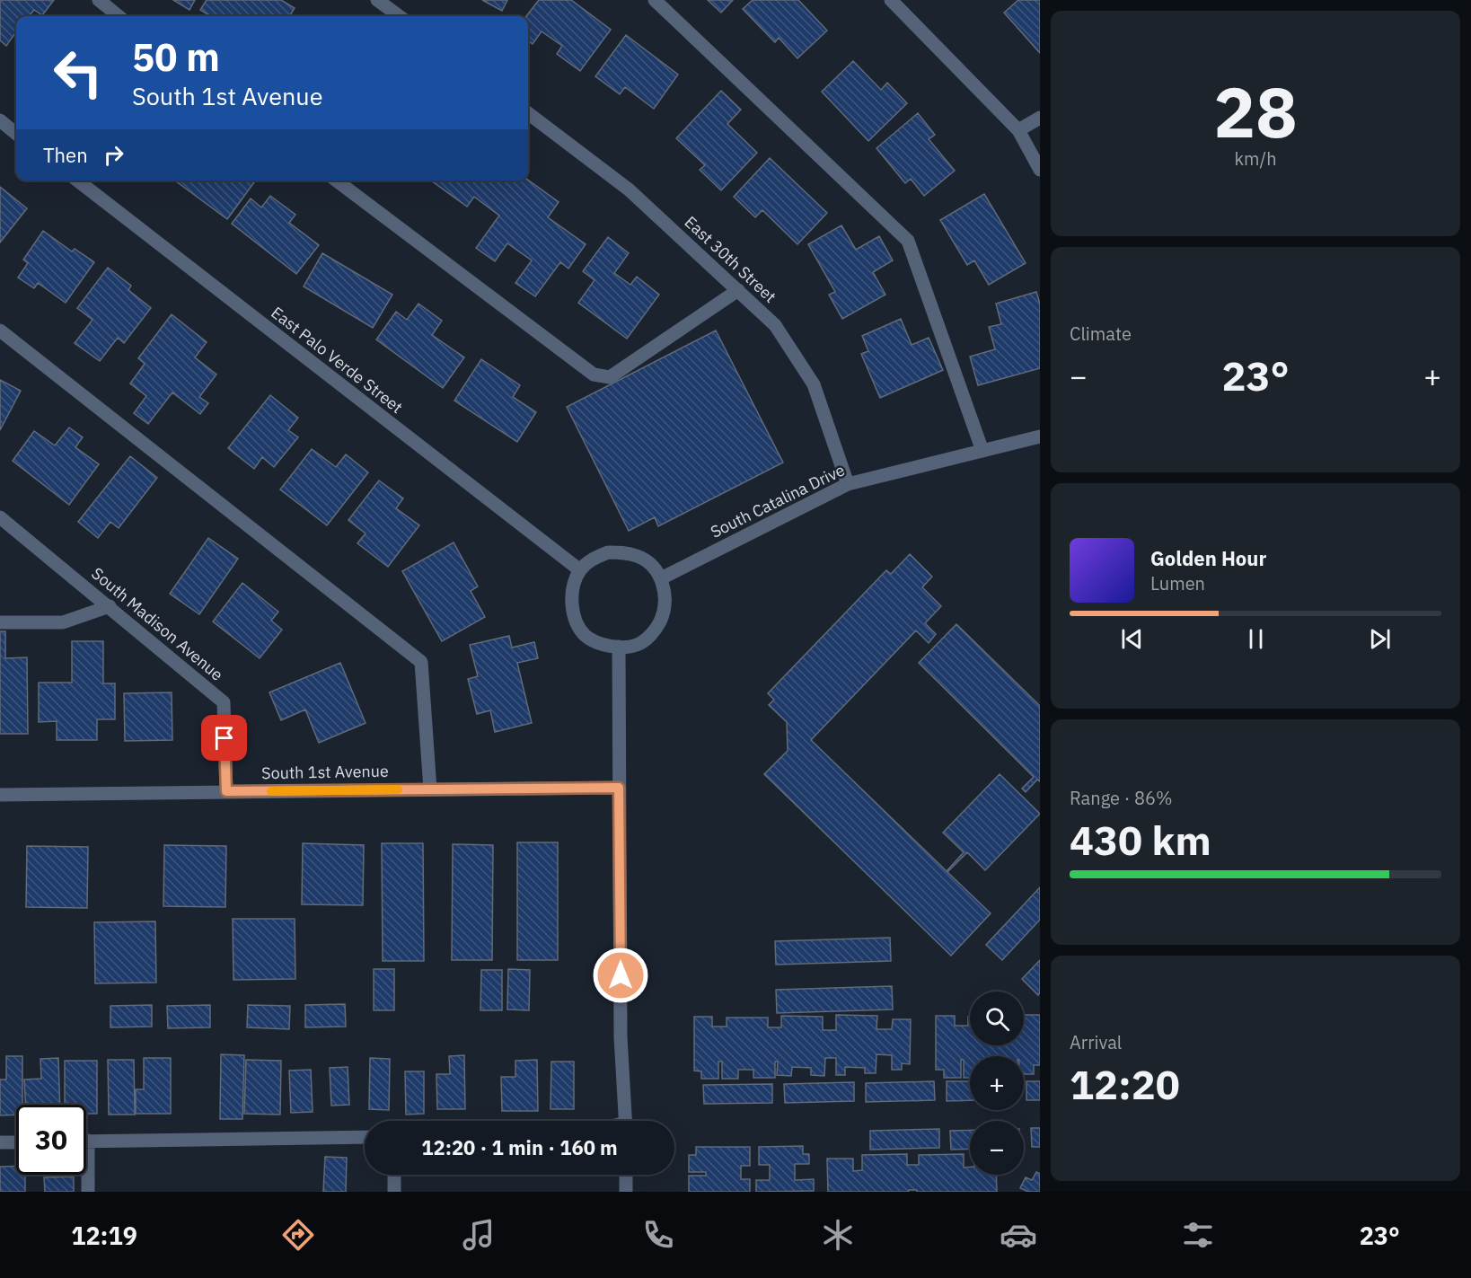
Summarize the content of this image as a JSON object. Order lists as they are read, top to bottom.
{
  "streets": {
    "street": [
      "East 30th Street",
      "East Palo Verde Street",
      "South Catalina Drive",
      "South Madison Avenue",
      "South 1st Avenue"
    ]
  },
  "crossings": [
    ["East 30th Street", "South Catalina Drive"],
    ["East Palo Verde Street", "South Catalina Drive"],
    ["South Madison Avenue", "South 1st Avenue"]
  ],
  "page": {
    "tile": [
      ["28", "km/h"],
      "Climate",
      ["Range · 86%", "430 km"],
      ["Arrival", "12:20"]
    ],
    "turn": ["50 m", "South 1st Avenue"],
    "then": "Then",
    "heat": ["−", "23°", "+"],
    "song": ["Golden Hour", "Lumen"],
    "map_buttons": ["+", "−"],
    "limit": "30",
    "trip": "12:20 · 1 min · 160 m",
    "tabs": ["12:19", "23°"]
  }
}
